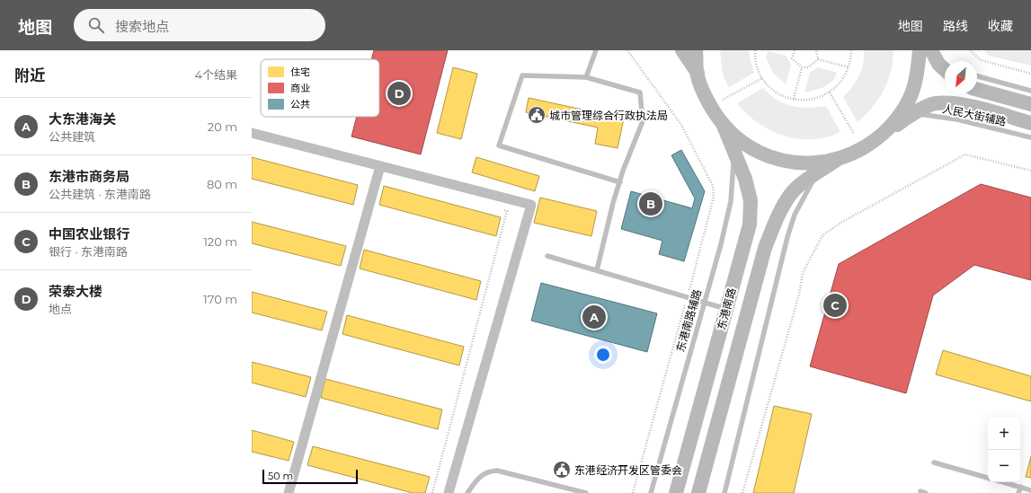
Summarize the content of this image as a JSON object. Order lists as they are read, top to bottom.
{
  "streets": {
    "main road": ["东港南路"],
    "lane": ["人民大街辅路", "东港南路辅路"]
  },
  "crossings": [
    ["东港南路", "东港南路辅路"]
  ],
  "places": {
    "public building": ["城市管理综合行政执法局", "东港经济开发区管委会"]
  },
  "legend": ["住宅", "商业", "公共"],
  "scale_bar": "50 m",
  "north": "bottom left",
  "page": {
    "header": "地图",
    "search": "搜索地点",
    "nav": ["地图", "路线", "收藏"],
    "heading": ["附近", "4个结果"],
    "pins": [
      "D",
      "B",
      "C",
      "A"
    ],
    "list": [
      {
        "mark": "A",
        "name": "大东港海关",
        "note": "公共建筑",
        "value": "20 m"
      },
      {
        "mark": "B",
        "name": "东港市商务局",
        "note": "公共建筑 · 东港南路",
        "value": "80 m"
      },
      {
        "mark": "C",
        "name": "中国农业银行",
        "note": "银行 · 东港南路",
        "value": "120 m"
      },
      {
        "mark": "D",
        "name": "荣泰大楼",
        "note": "地点",
        "value": "170 m"
      }
    ],
    "map_buttons": ["+", "−"],
    "scale": "50 m"
  }
}
